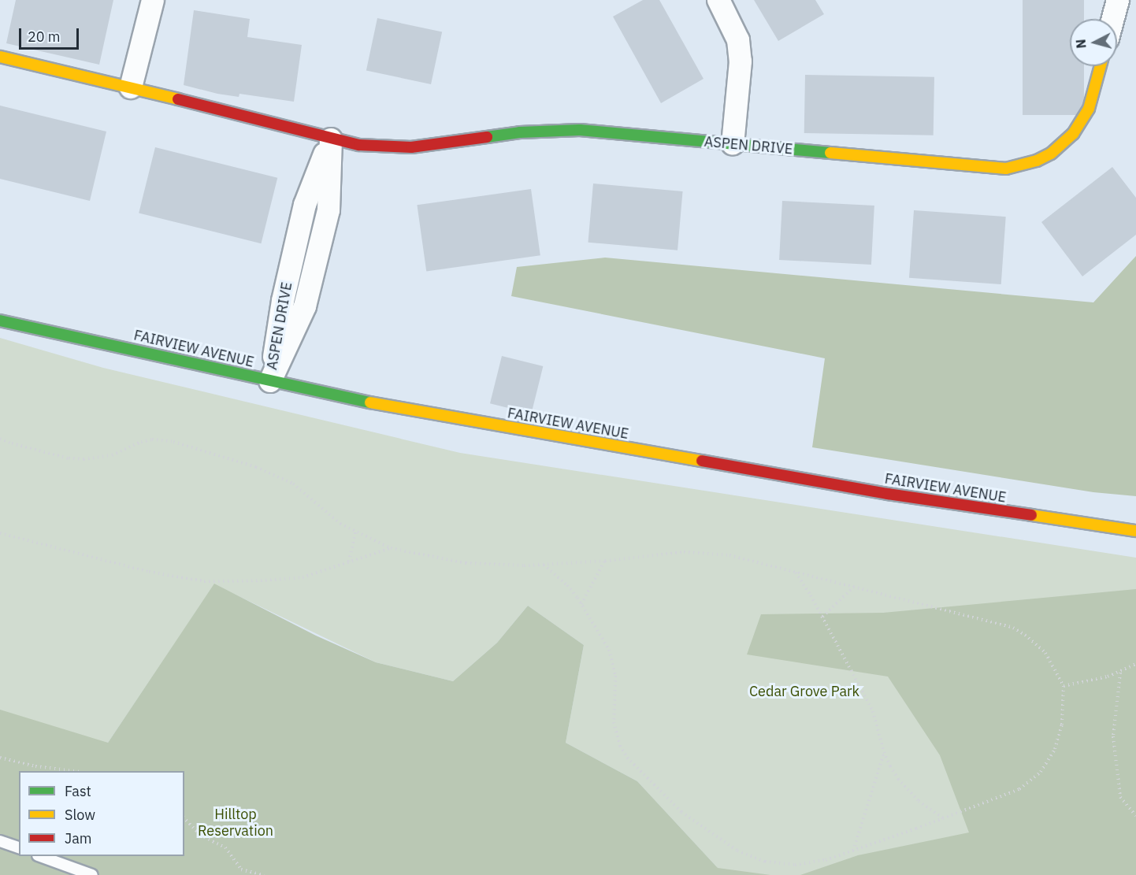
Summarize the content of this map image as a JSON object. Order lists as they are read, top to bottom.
{
  "streets": {
    "street": ["ASPEN DRIVE", "FAIRVIEW AVENUE"]
  },
  "crossings": [
    ["ASPEN DRIVE", "FAIRVIEW AVENUE"]
  ],
  "parks": ["Cedar Grove Park", "Hilltop Reservation"],
  "legend": ["Fast", "Slow", "Jam"],
  "scale_bar": "20 m",
  "north": "left"
}
